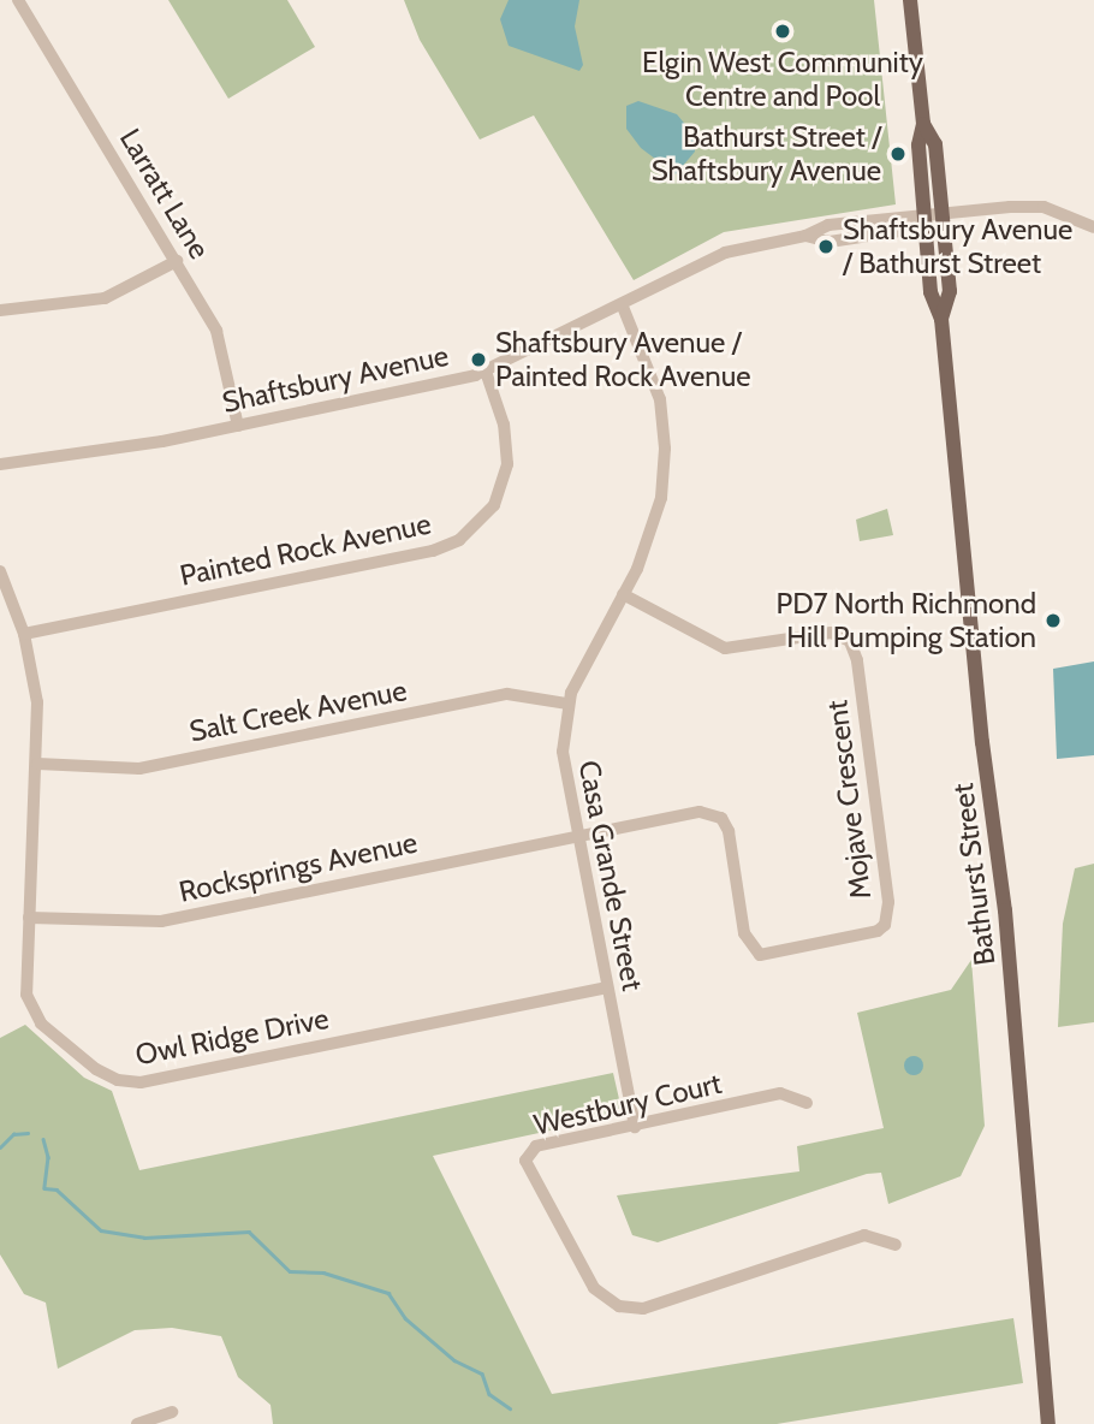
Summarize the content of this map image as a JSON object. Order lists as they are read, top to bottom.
{
  "streets": {
    "main road": ["Bathurst Street"],
    "street": [
      "Larratt Lane",
      "Shaftsbury Avenue",
      "Painted Rock Avenue",
      "Salt Creek Avenue",
      "Mojave Crescent",
      "Rocksprings Avenue",
      "Casa Grande Street",
      "Owl Ridge Drive",
      "Westbury Court"
    ]
  },
  "crossings": [
    ["Larratt Lane", "Shaftsbury Avenue"],
    ["Shaftsbury Avenue", "Painted Rock Avenue"],
    ["Shaftsbury Avenue", "Bathurst Street"],
    ["Shaftsbury Avenue", "Casa Grande Street"],
    ["Painted Rock Avenue", "Owl Ridge Drive"],
    ["Salt Creek Avenue", "Casa Grande Street"],
    ["Salt Creek Avenue", "Owl Ridge Drive"],
    ["Mojave Crescent", "Rocksprings Avenue"],
    ["Mojave Crescent", "Casa Grande Street"],
    ["Rocksprings Avenue", "Casa Grande Street"],
    ["Rocksprings Avenue", "Owl Ridge Drive"],
    ["Casa Grande Street", "Owl Ridge Drive"],
    ["Casa Grande Street", "Westbury Court"]
  ],
  "places": [
    "Elgin West Community Centre and Pool",
    "Bathurst Street / Shaftsbury Avenue",
    "Shaftsbury Avenue / Bathurst Street",
    "Shaftsbury Avenue / Painted Rock Avenue",
    "PD7 North Richmond Hill Pumping Station"
  ]
}
